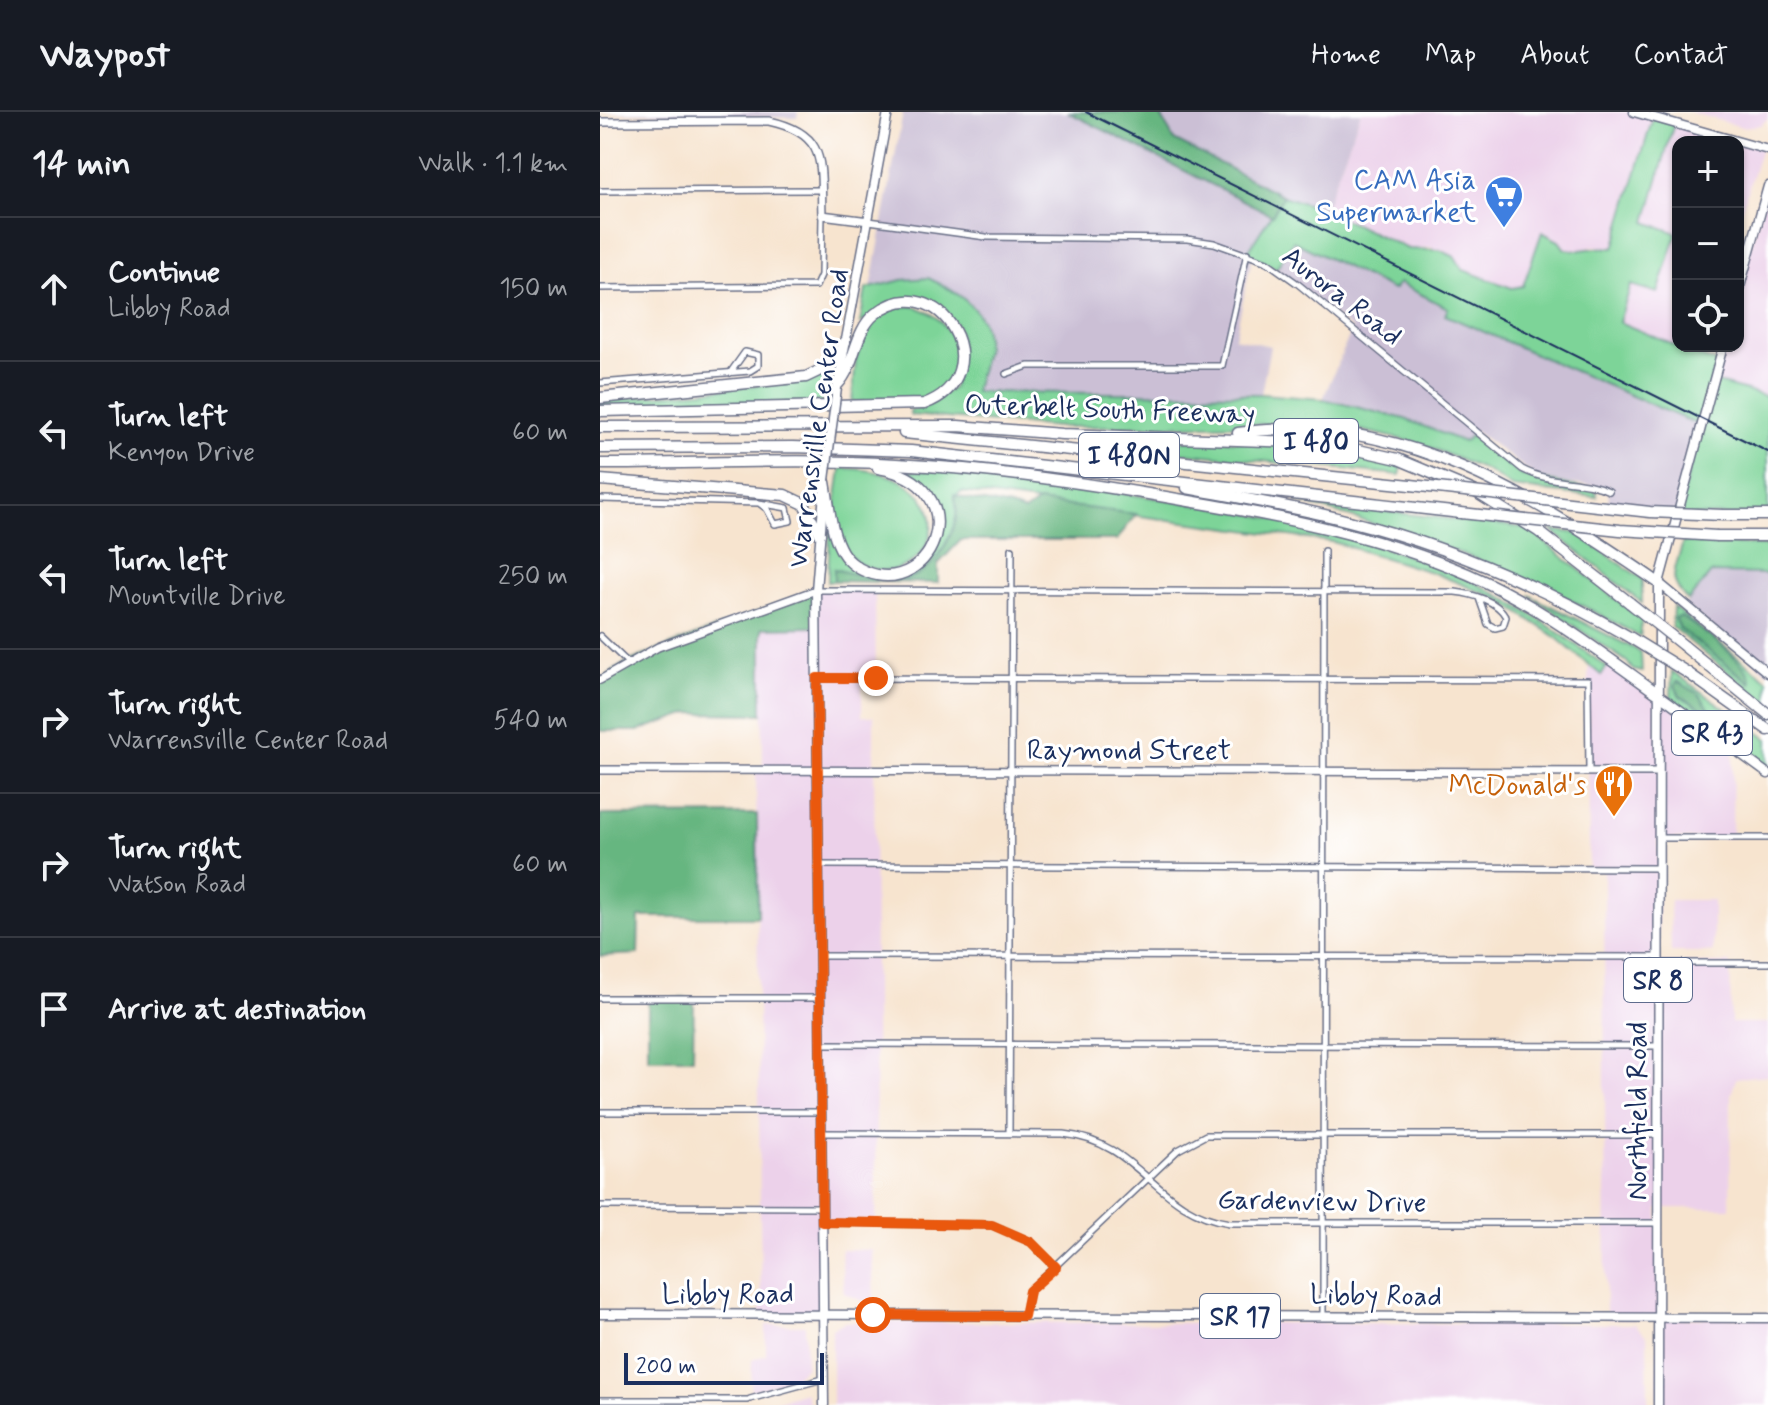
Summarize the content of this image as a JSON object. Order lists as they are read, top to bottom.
{
  "streets": {
    "highway": ["Outerbelt South Freeway", "I 480", "I 480N"],
    "main road": [
      "Warrensville Center Road",
      "SR 43",
      "SR 8",
      "Northfield Road",
      "Libby Road",
      "SR 17"
    ],
    "street": ["Aurora Road", "Raymond Street", "Gardenview Drive"]
  },
  "crossings": [
    ["Aurora Road", "Warrensville Center Road"],
    ["Warrensville Center Road", "Raymond Street"],
    ["Warrensville Center Road", "Gardenview Drive"],
    ["Warrensville Center Road", "Libby Road"],
    ["SR 43", "Northfield Road"],
    ["Raymond Street", "Northfield Road"],
    ["Northfield Road", "Gardenview Drive"],
    ["Northfield Road", "Libby Road"]
  ],
  "places": {
    "supermarket": ["CAM Asia Supermarket"],
    "restaurant": ["McDonald's"]
  },
  "scale_bar": "200 m",
  "page": {
    "header": "Waypost",
    "nav": [
      "Home",
      "Map",
      "About",
      "Contact"
    ],
    "heading": ["14 min", "Walk · 1.1 km"],
    "map_buttons": ["+", "−"],
    "list": [
      ["Continue", "Libby Road", "150 m"],
      ["Turn left", "Kenyon Drive", "60 m"],
      ["Turn left", "Mountville Drive", "250 m"],
      ["Turn right", "Warrensville Center Road", "540 m"],
      ["Turn right", "Watson Road", "60 m"],
      "Arrive at destination"
    ],
    "scale": "200 m"
  }
}
